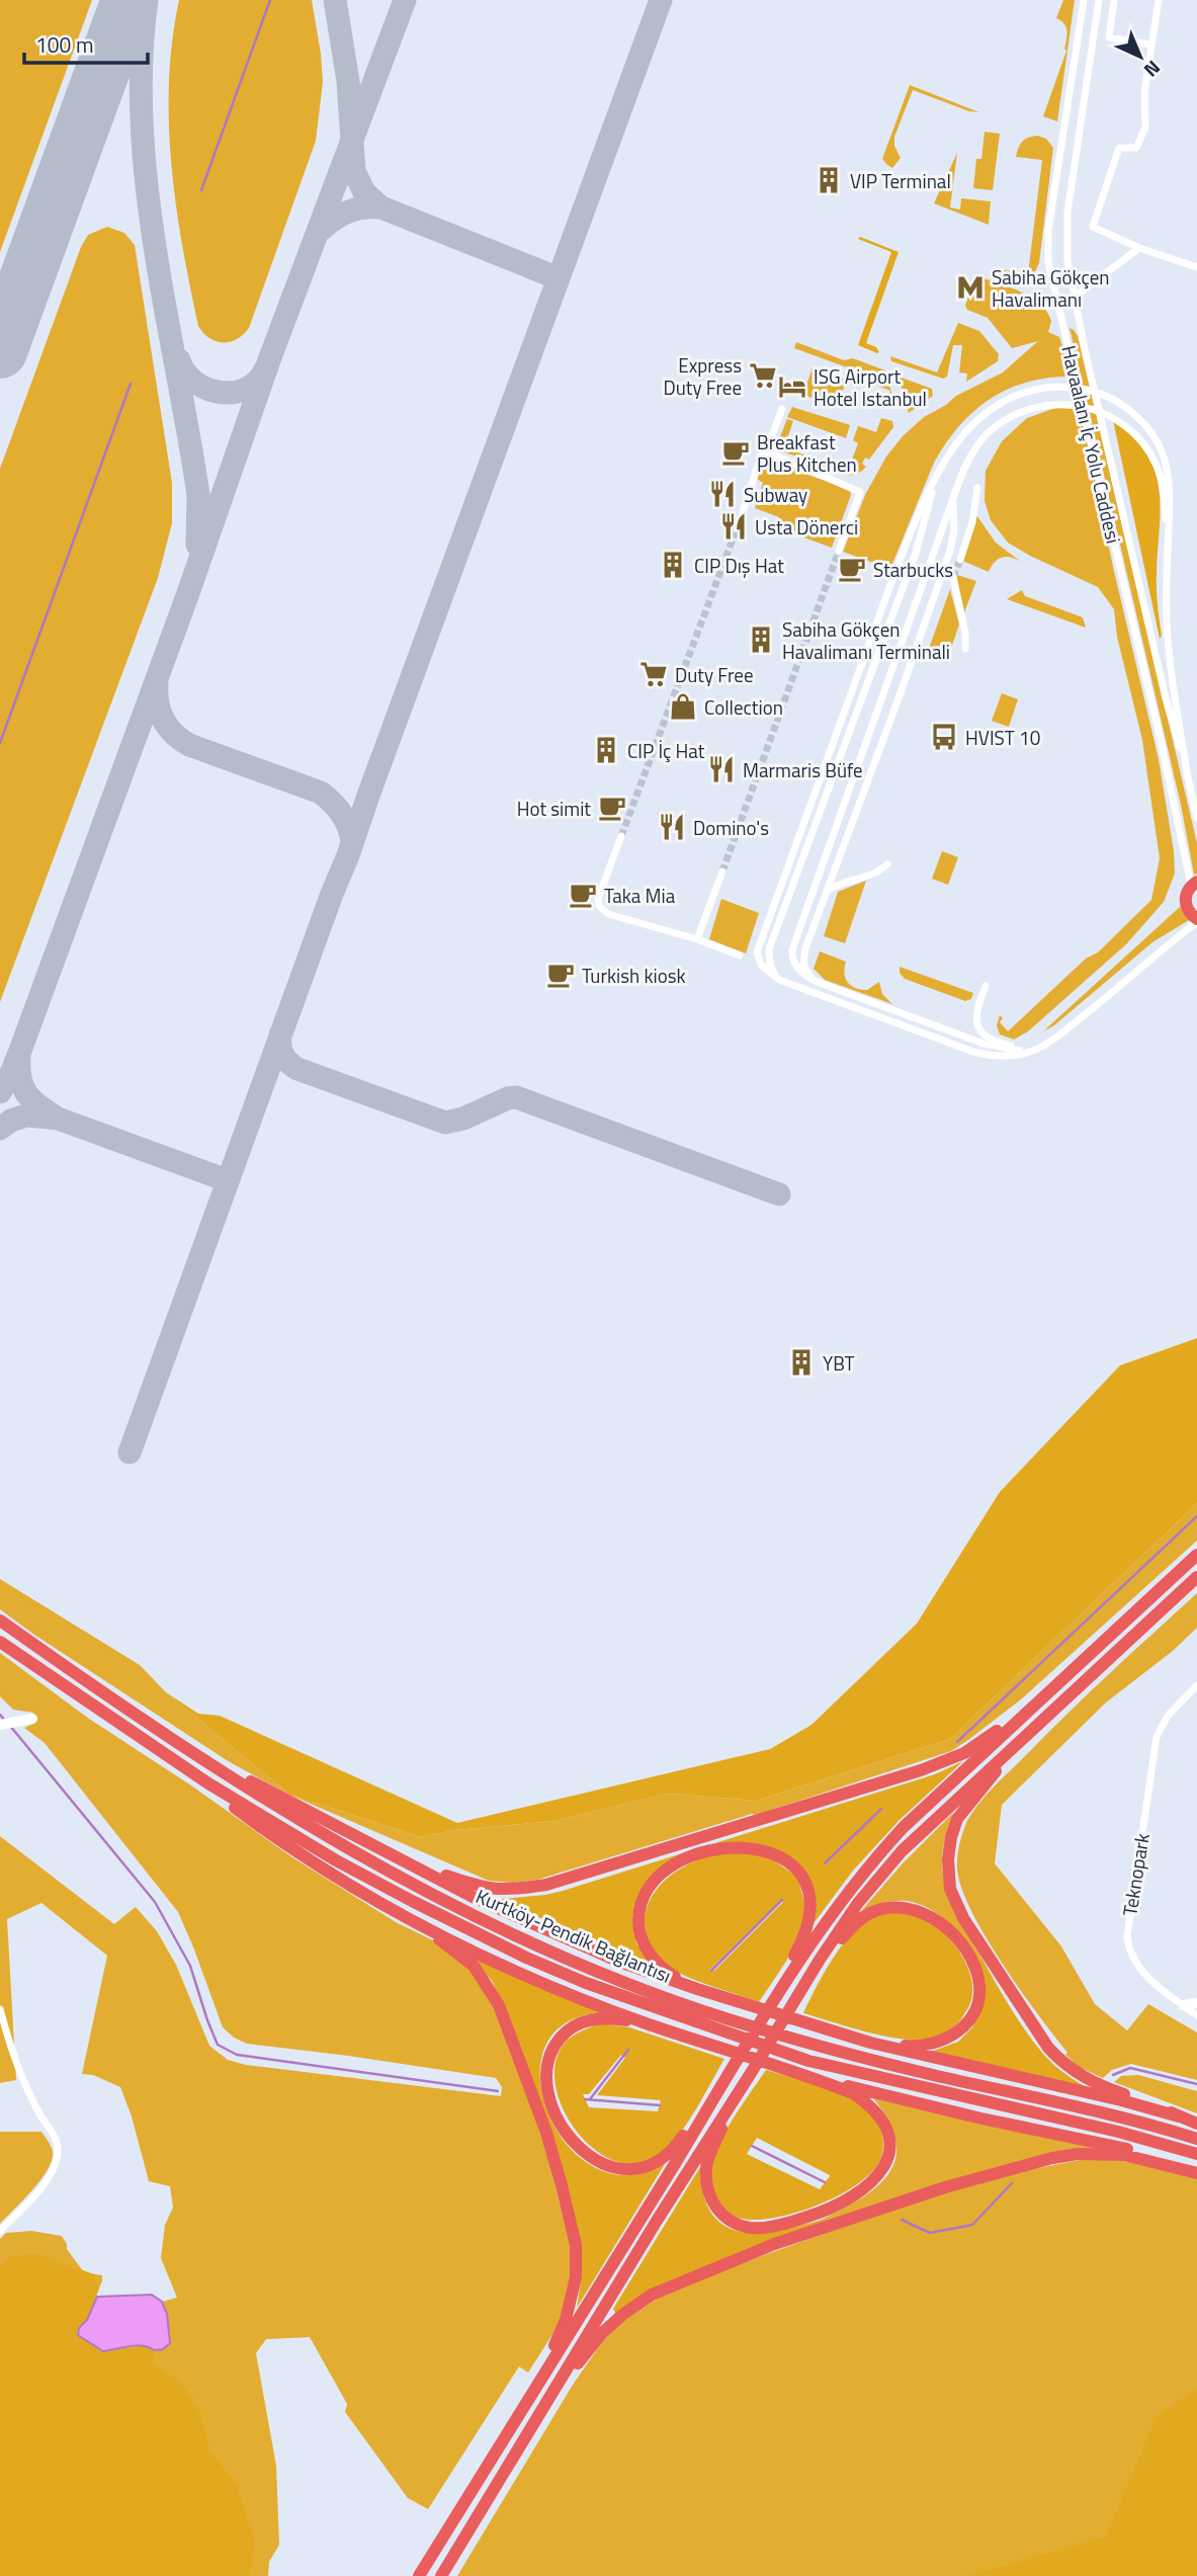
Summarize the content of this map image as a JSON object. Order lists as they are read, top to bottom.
{
  "streets": {
    "highway": ["Kurtköy-Pendik Bağlantısı"],
    "street": ["Havaalanı İç Yolu Caddesi", "Teknopark"]
  },
  "places": {
    "building": [
      "VIP Terminal",
      "CIP Dış Hat",
      "Sabiha Gökçen Havalimanı Terminali",
      "CIP İç Hat",
      "YBT"
    ],
    "metro station": ["Sabiha Gökçen Havalimanı"],
    "supermarket": ["Express Duty Free", "Duty Free"],
    "hotel": ["ISG Airport Hotel Istanbul"],
    "cafe": [
      "Breakfast Plus Kitchen",
      "Starbucks",
      "Hot simit",
      "Taka Mia",
      "Turkish kiosk"
    ],
    "restaurant": [
      "Subway",
      "Usta Dönerci",
      "Marmaris Büfe",
      "Domino's"
    ],
    "shop": ["Collection"],
    "bus stop": ["HVIST 10"]
  },
  "scale_bar": "100 m",
  "north": "bottom right"
}
